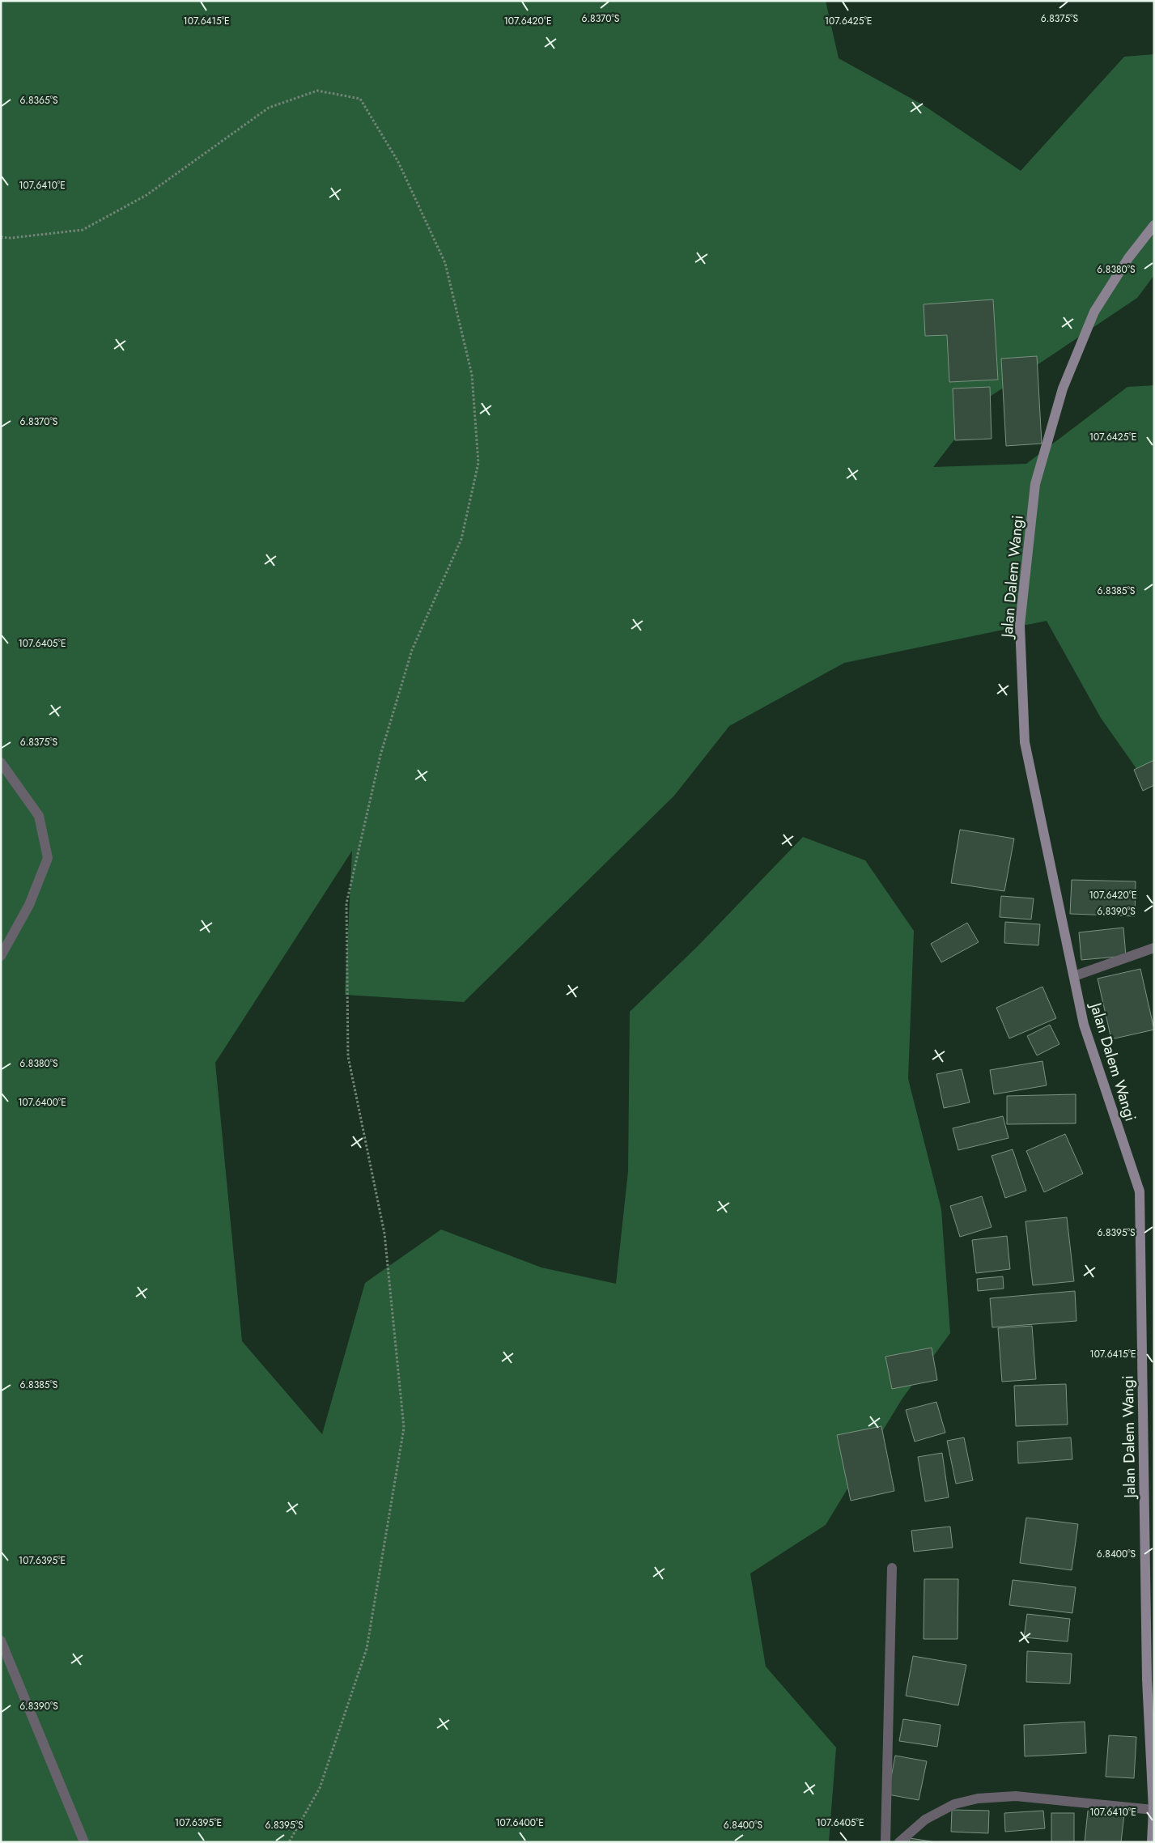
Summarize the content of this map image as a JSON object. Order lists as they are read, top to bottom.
{
  "streets": {
    "street": ["Jalan Dalem Wangi"]
  },
  "coordinates": [
    "6.8370°S",
    "6.8375°S",
    "107.6415°E",
    "107.6420°E",
    "107.6425°E",
    "6.8365°S",
    "107.6410°E",
    "6.8380°S",
    "6.8385°S",
    "107.6405°E",
    "6.8390°S",
    "107.6400°E",
    "6.8395°S",
    "6.8400°S",
    "107.6395°E"
  ]
}
